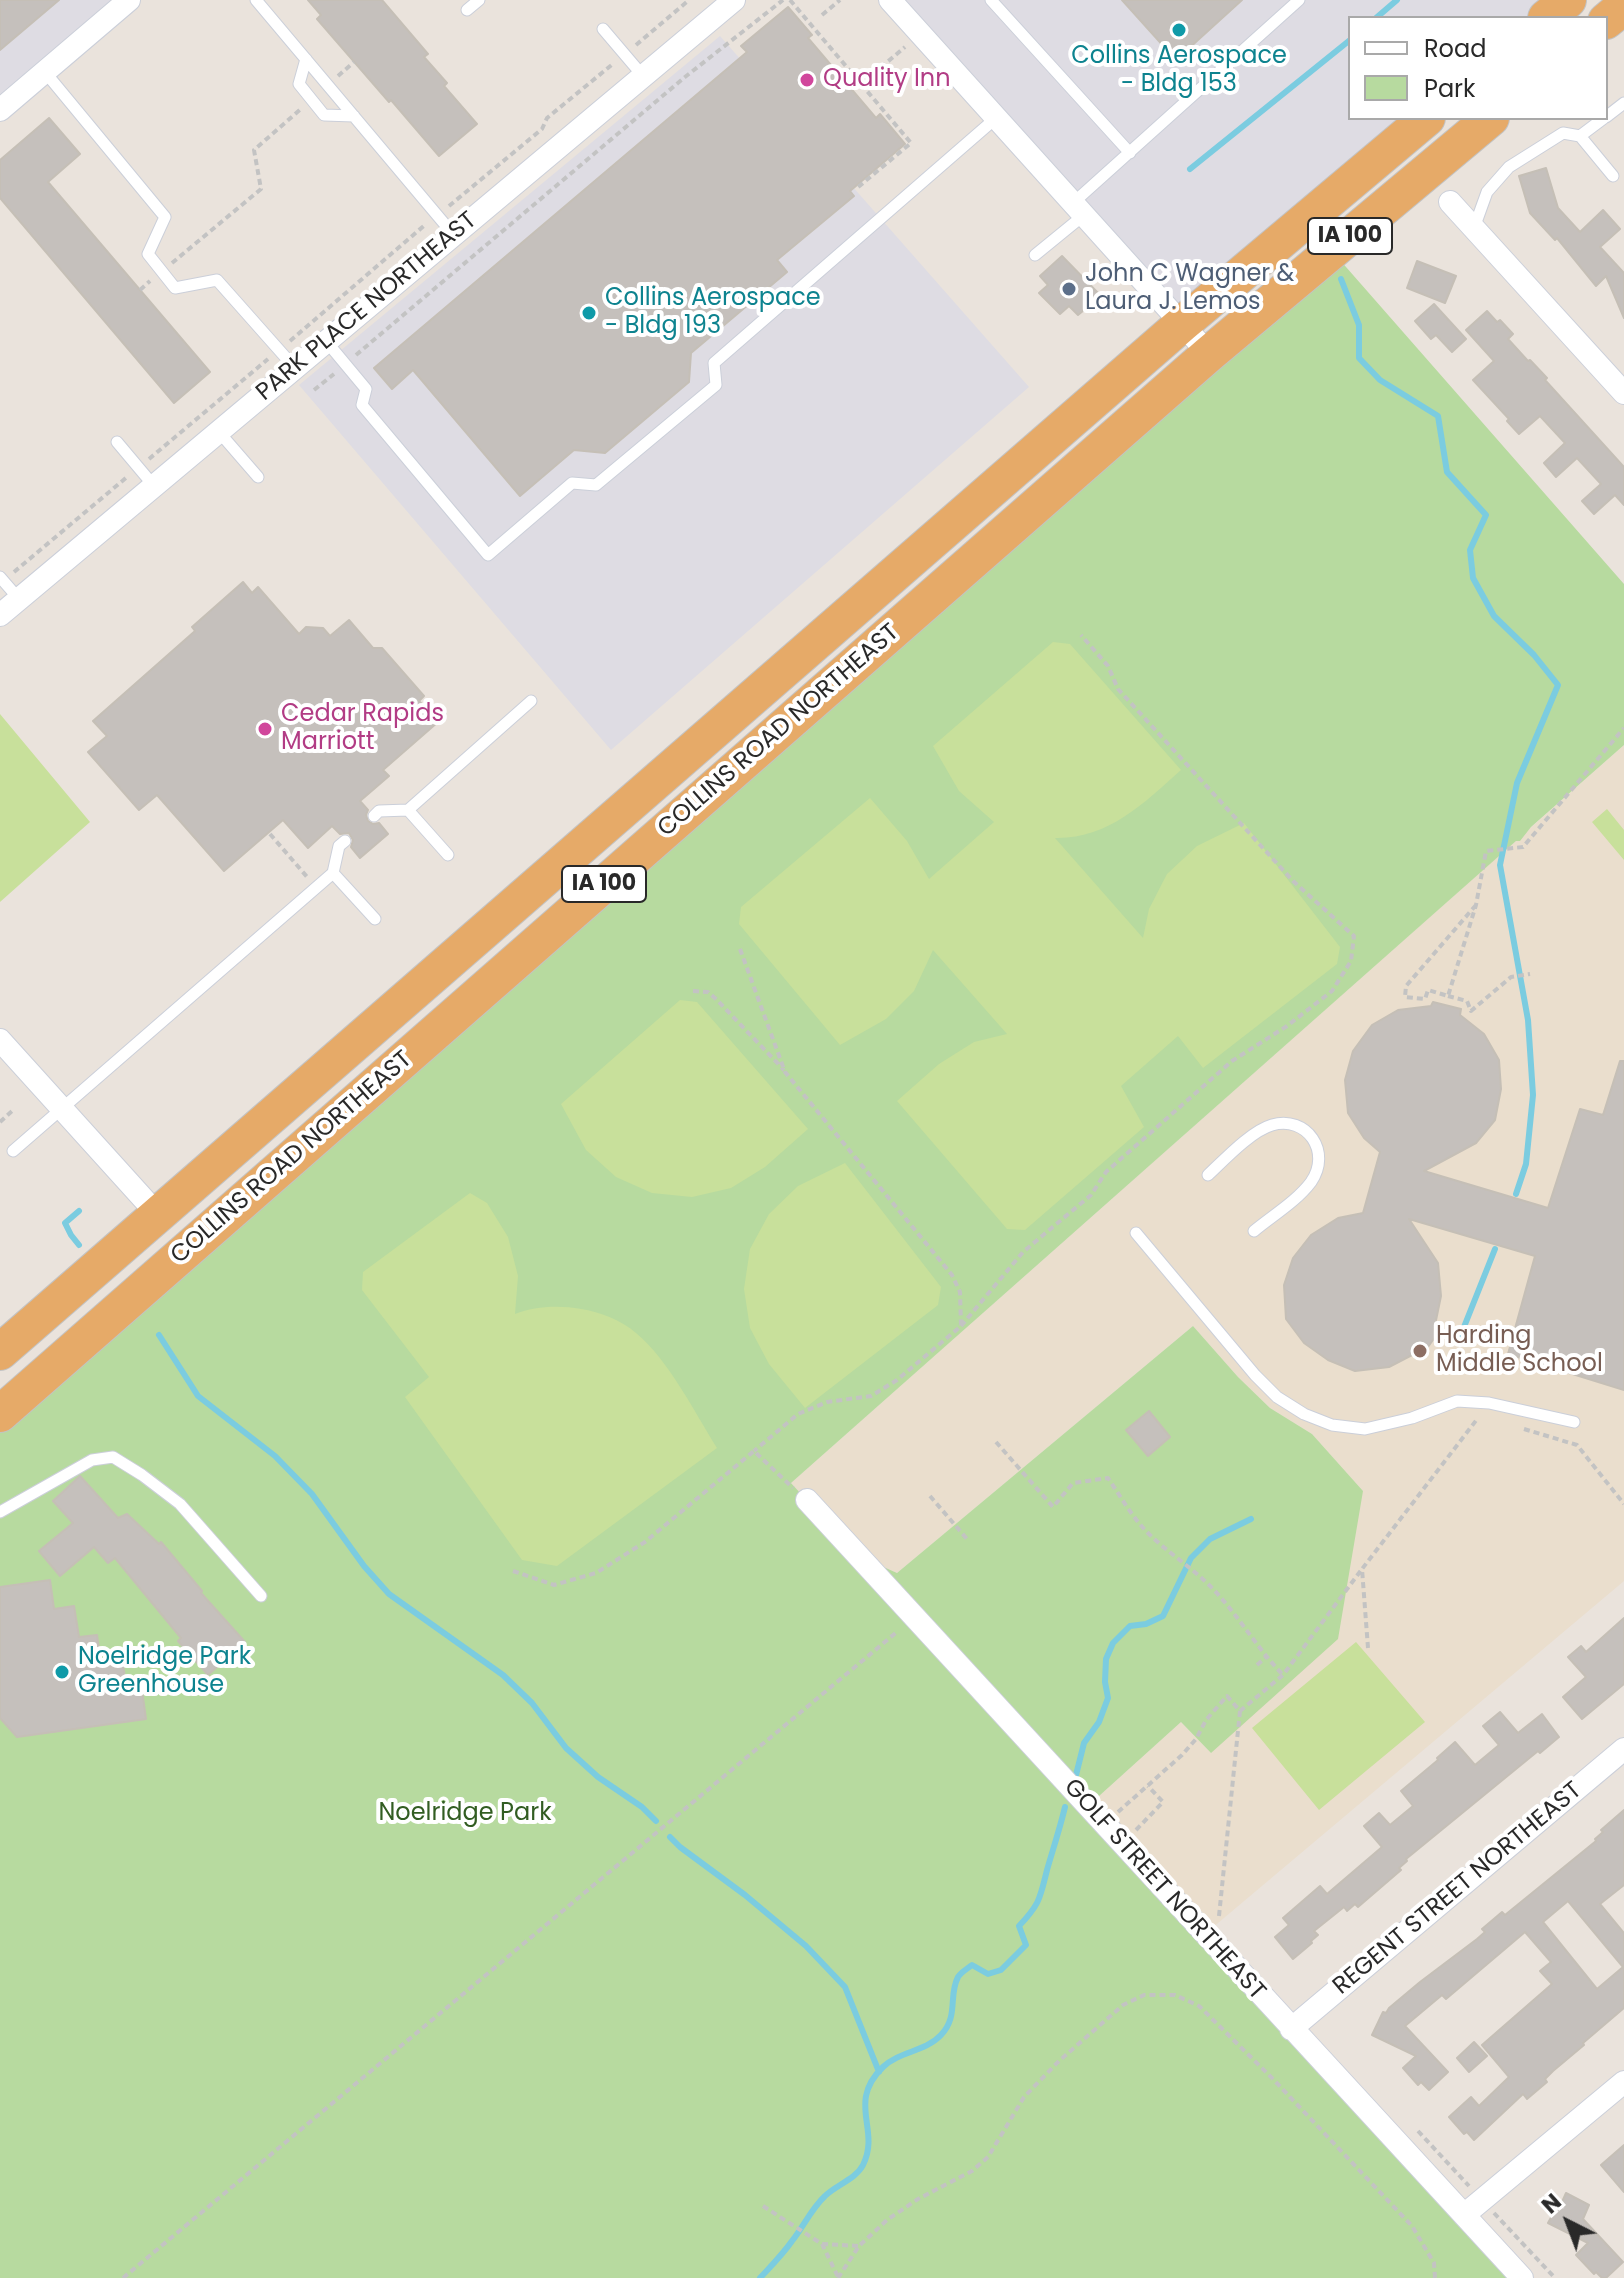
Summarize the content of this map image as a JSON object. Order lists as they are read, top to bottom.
{
  "streets": {
    "highway": ["IA 100", "COLLINS ROAD NORTHEAST"],
    "street": ["PARK PLACE NORTHEAST", "REGENT STREET NORTHEAST", "GOLF STREET NORTHEAST"]
  },
  "crossings": [
    ["REGENT STREET NORTHEAST", "GOLF STREET NORTHEAST"]
  ],
  "parks": ["Noelridge Park"],
  "places": [
    "Collins Aerospace - Bldg 153",
    "Quality Inn",
    "John C Wagner & Laura J. Lemos",
    "Collins Aerospace - Bldg 193",
    "Cedar Rapids Marriott",
    "Harding Middle School",
    "Noelridge Park Greenhouse"
  ],
  "legend": ["Road", "Park"],
  "north": "top left"
}
